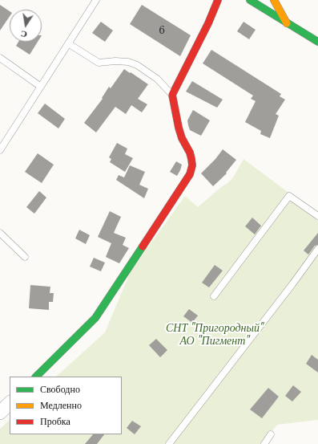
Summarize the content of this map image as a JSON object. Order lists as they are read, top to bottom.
{
  "parks": ["СНТ \"Пригородный\" АО \"Пигмент\""],
  "house_numbers": ["6"],
  "legend": ["Свободно", "Медленно", "Пробка"],
  "north": "bottom"
}
